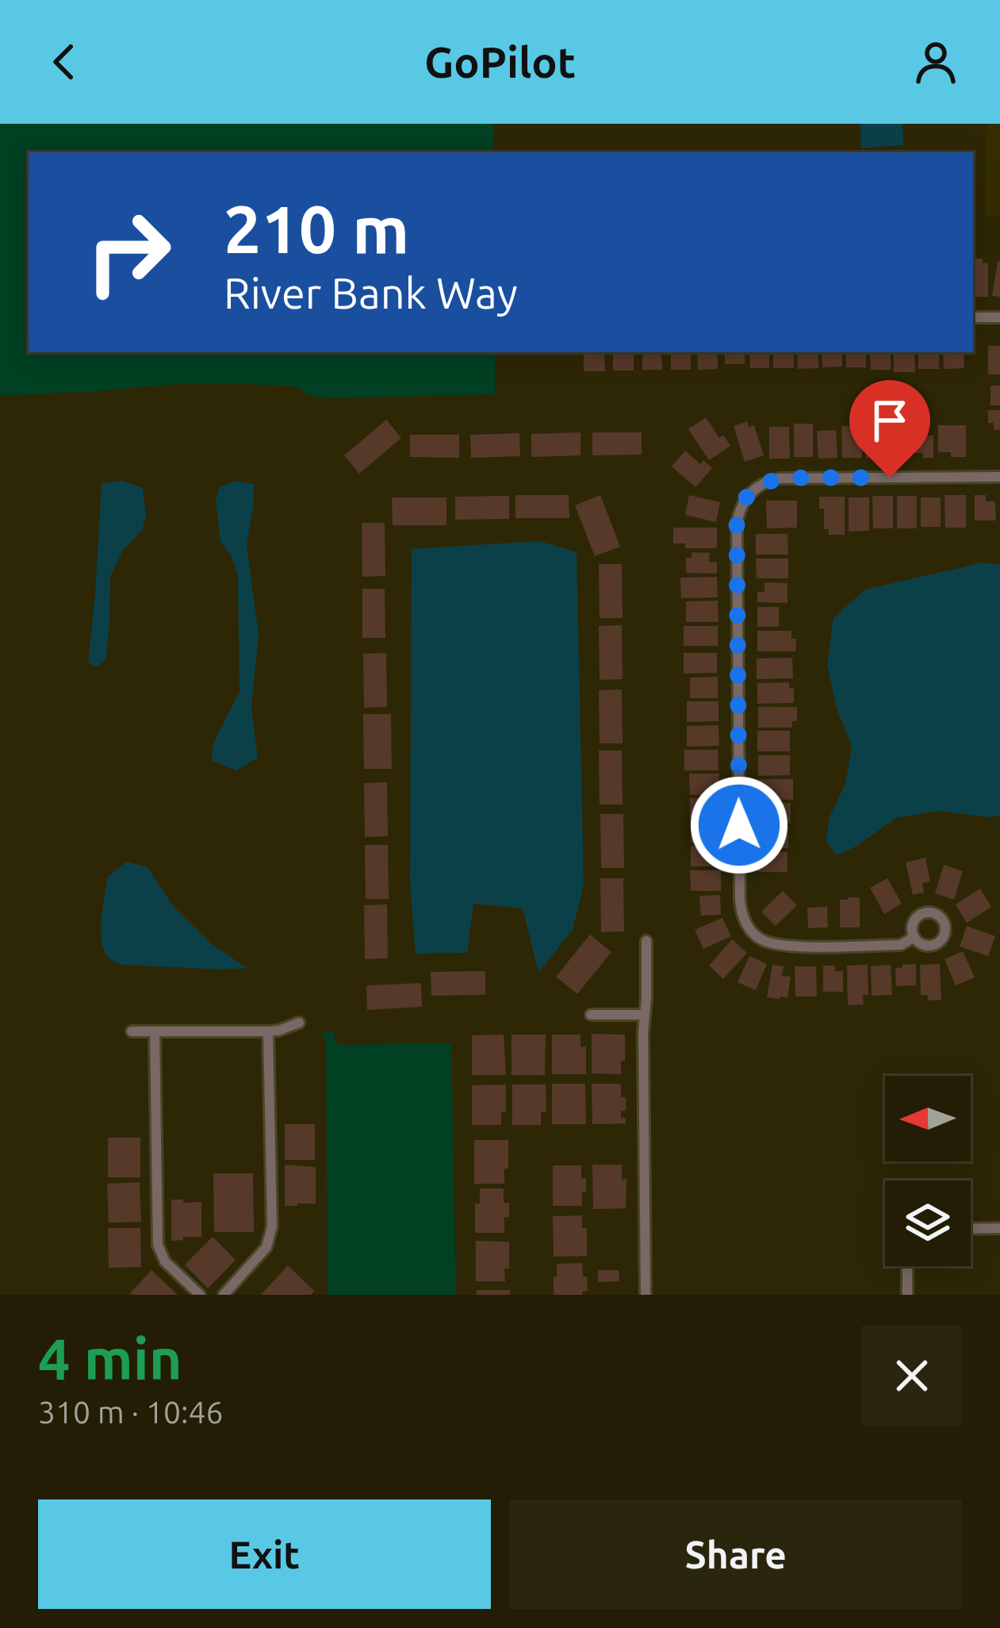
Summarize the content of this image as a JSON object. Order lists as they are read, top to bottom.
{
  "north": "left",
  "page": {
    "header": "GoPilot",
    "turn": ["210 m", "River Bank Way"],
    "heading": ["4 min", "310 m · 10:46"],
    "buttons": ["Exit", "Share"]
  }
}
